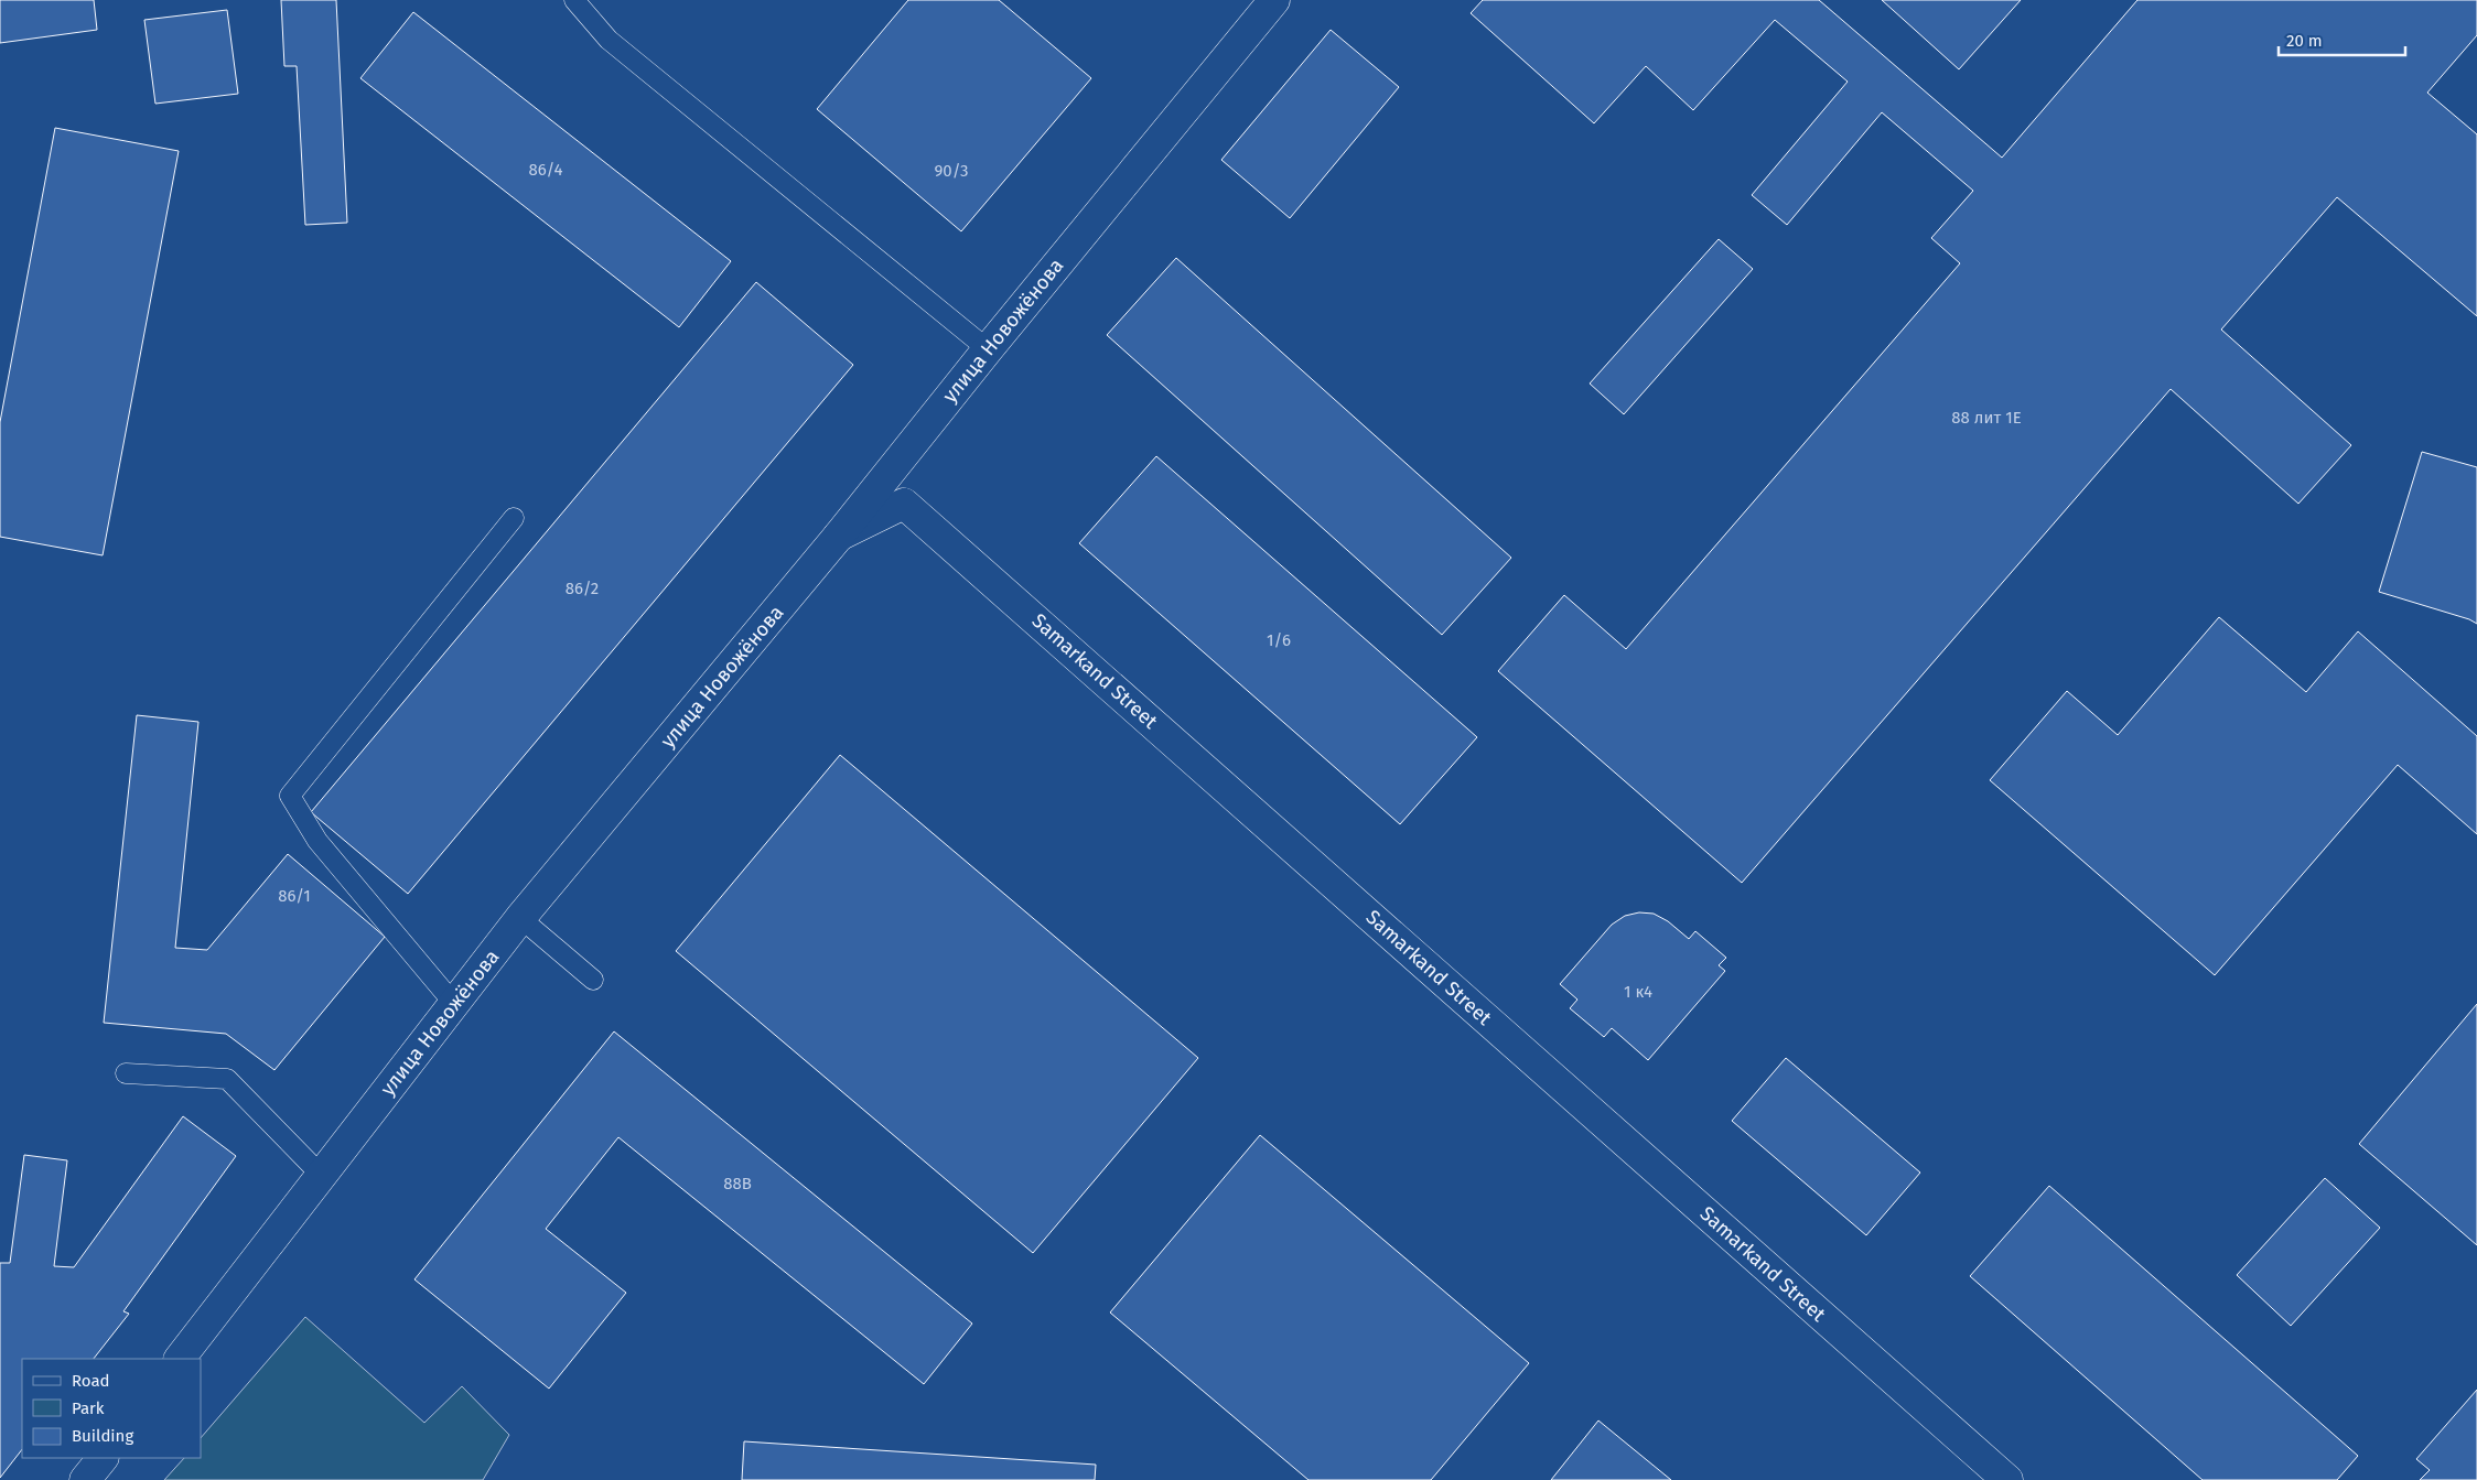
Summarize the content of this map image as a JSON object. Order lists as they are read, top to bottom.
{
  "streets": {
    "street": ["улица Новожёнова", "Samarkand Street"]
  },
  "crossings": [
    ["улица Новожёнова", "Samarkand Street"]
  ],
  "house_numbers": [
    "86/4",
    "90/3",
    "88 лит 1Е",
    "86/2",
    "1/6",
    "86/1",
    "1 к4",
    "88В"
  ],
  "legend": ["Road", "Park", "Building"],
  "scale_bar": "20 m"
}
